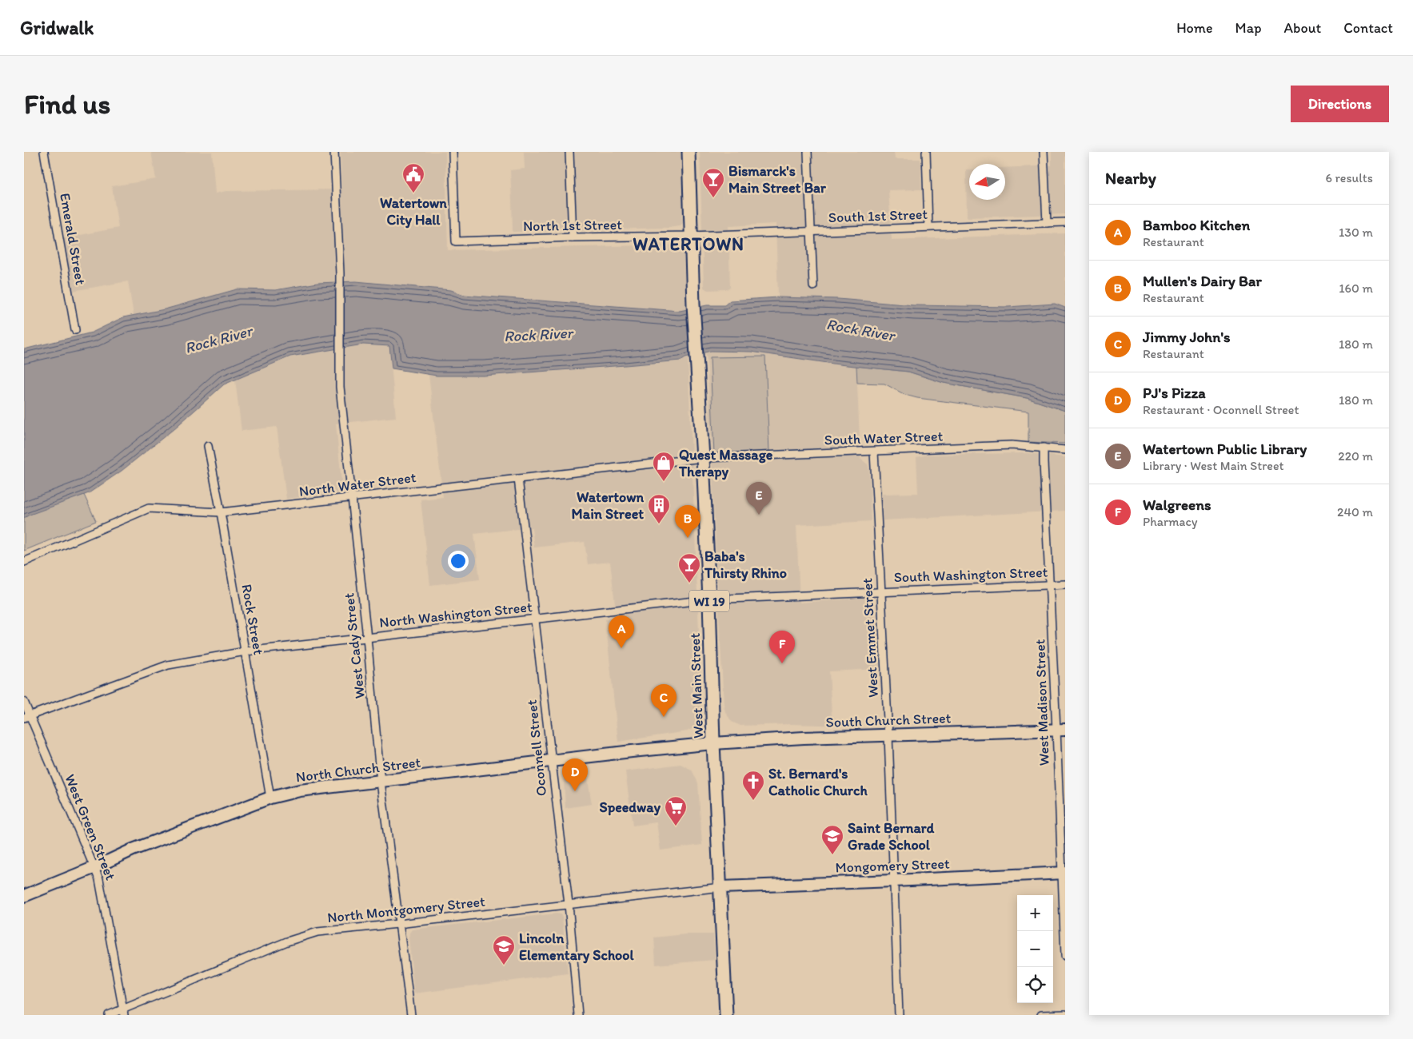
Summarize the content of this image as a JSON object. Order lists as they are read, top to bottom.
{
  "streets": {
    "main road": [
      "WI 19",
      "West Main Street",
      "South Church Street",
      "North Church Street",
      "Mongomery Street"
    ],
    "street": [
      "South 1st Street",
      "North 1st Street",
      "Emerald Street",
      "South Water Street",
      "North Water Street",
      "South Washington Street",
      "North Washington Street",
      "Rock Street",
      "West Emmet Street",
      "West Cady Street",
      "West Madison Street",
      "Oconnell Street",
      "West Green Street",
      "North Montgomery Street"
    ]
  },
  "crossings": [
    ["South 1st Street", "North 1st Street"],
    ["South 1st Street", "WI 19"],
    ["South 1st Street", "West Main Street"],
    ["North 1st Street", "WI 19"],
    ["North 1st Street", "West Main Street"],
    ["South Water Street", "North Water Street"],
    ["South Water Street", "West Emmet Street"],
    ["South Water Street", "West Main Street"],
    ["South Water Street", "West Madison Street"],
    ["North Water Street", "Rock Street"],
    ["North Water Street", "West Cady Street"],
    ["North Water Street", "West Main Street"],
    ["North Water Street", "Oconnell Street"],
    ["South Washington Street", "North Washington Street"],
    ["South Washington Street", "West Emmet Street"],
    ["South Washington Street", "West Main Street"],
    ["South Washington Street", "West Madison Street"],
    ["WI 19", "West Main Street"],
    ["North Washington Street", "Rock Street"],
    ["North Washington Street", "West Cady Street"],
    ["North Washington Street", "West Main Street"],
    ["North Washington Street", "Oconnell Street"],
    ["North Washington Street", "West Green Street"],
    ["Rock Street", "North Church Street"],
    ["West Emmet Street", "South Church Street"],
    ["West Emmet Street", "Mongomery Street"],
    ["West Cady Street", "North Church Street"],
    ["West Cady Street", "North Montgomery Street"],
    ["West Main Street", "South Church Street"],
    ["West Main Street", "North Church Street"],
    ["West Main Street", "Mongomery Street"],
    ["West Main Street", "North Montgomery Street"],
    ["West Madison Street", "South Church Street"],
    ["West Madison Street", "Mongomery Street"],
    ["South Church Street", "North Church Street"],
    ["Oconnell Street", "North Church Street"],
    ["Oconnell Street", "North Montgomery Street"],
    ["North Church Street", "West Green Street"],
    ["West Green Street", "North Montgomery Street"],
    ["Mongomery Street", "North Montgomery Street"]
  ],
  "districts": ["WATERTOWN"],
  "water": ["Rock River"],
  "places": {
    "public building": ["Watertown City Hall"],
    "bar": ["Bismarck's Main Street Bar", "Baba's Thirsty Rhino"],
    "shop": ["Quest Massage Therapy"],
    "building": ["Watertown Main Street"],
    "church": ["St. Bernard's Catholic Church"],
    "supermarket": ["Speedway"],
    "school or university": ["Saint Bernard Grade School", "Lincoln Elementary School"]
  },
  "north": "left",
  "page": {
    "header": "Gridwalk",
    "nav": [
      "Home",
      "Map",
      "About",
      "Contact"
    ],
    "buttons": "Directions",
    "title": "Find us",
    "heading": ["Nearby", "6 results"],
    "list": [
      {
        "mark": "A",
        "name": "Bamboo Kitchen",
        "note": "Restaurant",
        "value": "130 m"
      },
      {
        "mark": "B",
        "name": "Mullen's Dairy Bar",
        "note": "Restaurant",
        "value": "160 m"
      },
      {
        "mark": "C",
        "name": "Jimmy John's",
        "note": "Restaurant",
        "value": "180 m"
      },
      {
        "mark": "D",
        "name": "PJ's Pizza",
        "note": "Restaurant · Oconnell Street",
        "value": "180 m"
      },
      {
        "mark": "E",
        "name": "Watertown Public Library",
        "note": "Library · West Main Street",
        "value": "220 m"
      },
      {
        "mark": "F",
        "name": "Walgreens",
        "note": "Pharmacy",
        "value": "240 m"
      }
    ],
    "pins": [
      "E",
      "B",
      "A",
      "F",
      "C",
      "D"
    ],
    "map_buttons": ["+", "−"]
  }
}
